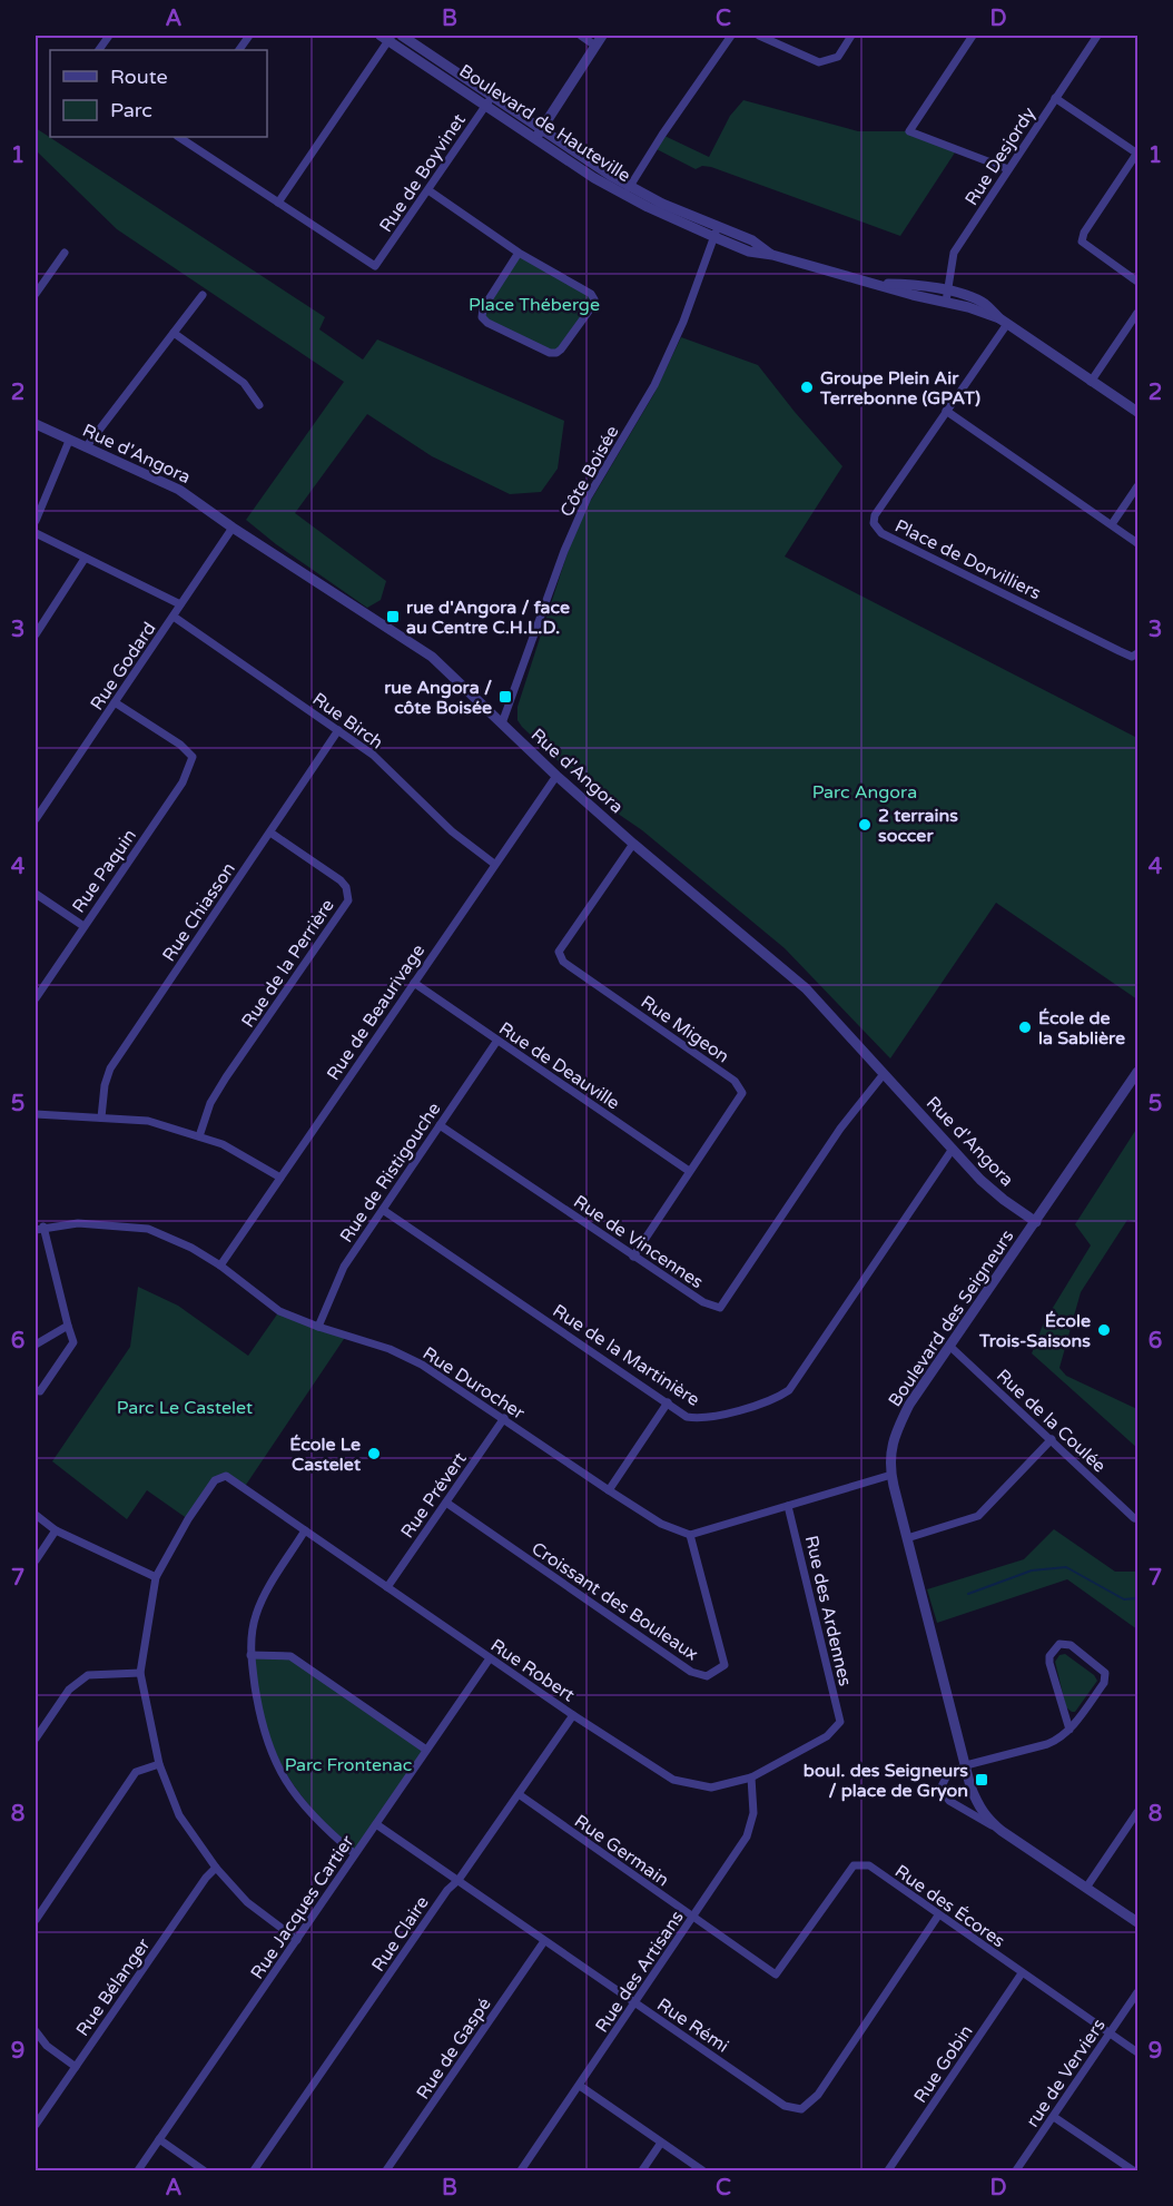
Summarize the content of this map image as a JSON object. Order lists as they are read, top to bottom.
{
  "streets": {
    "street": [
      "Boulevard de Hauteville",
      "Rue Desjordy",
      "Rue de Boyvinet",
      "Rue d'Angora",
      "Côte Boisée",
      "Place de Dorvilliers",
      "Rue Godard",
      "Rue Birch",
      "Rue Paquin",
      "Rue Chiasson",
      "Rue de la Perrière",
      "Rue de Beaurivage",
      "Rue Migeon",
      "Rue de Deauville",
      "Rue de Ristigouche",
      "Rue de Vincennes",
      "Boulevard des Seigneurs",
      "Rue de la Martinière",
      "Rue Durocher",
      "Rue de la Coulée",
      "Rue Prévert",
      "Croissant des Bouleaux",
      "Rue des Ardennes",
      "Rue Robert",
      "Rue Germain",
      "Rue des Écores",
      "Rue Jacques Cartier",
      "Rue Claire",
      "Rue des Artisans",
      "Rue Bélanger",
      "Rue Rémi",
      "Rue de Gaspé",
      "Rue Gobin",
      "rue de Verviers"
    ]
  },
  "crossings": [
    ["Boulevard de Hauteville", "Rue Desjordy"],
    ["Boulevard de Hauteville", "Rue de Boyvinet"],
    ["Boulevard de Hauteville", "Côte Boisée"],
    ["Boulevard de Hauteville", "Place de Dorvilliers"],
    ["Rue d'Angora", "Côte Boisée"],
    ["Rue d'Angora", "Rue Godard"],
    ["Rue d'Angora", "Rue de Beaurivage"],
    ["Rue d'Angora", "Rue Migeon"],
    ["Rue d'Angora", "Rue de Vincennes"],
    ["Rue d'Angora", "Boulevard des Seigneurs"],
    ["Rue d'Angora", "Rue de la Martinière"],
    ["Rue Godard", "Rue Birch"],
    ["Rue Godard", "Rue Paquin"],
    ["Rue Birch", "Rue Chiasson"],
    ["Rue Birch", "Rue de Beaurivage"],
    ["Rue Chiasson", "Rue de la Perrière"],
    ["Rue de Beaurivage", "Rue de Deauville"],
    ["Rue de Beaurivage", "Rue Durocher"],
    ["Rue Migeon", "Rue de Deauville"],
    ["Rue Migeon", "Rue de Vincennes"],
    ["Rue de Deauville", "Rue de Ristigouche"],
    ["Rue de Ristigouche", "Rue de Vincennes"],
    ["Rue de Ristigouche", "Rue de la Martinière"],
    ["Rue de Ristigouche", "Rue Durocher"],
    ["Boulevard des Seigneurs", "Rue de la Coulée"],
    ["Rue Durocher", "Rue Prévert"],
    ["Rue Durocher", "Croissant des Bouleaux"],
    ["Rue Prévert", "Croissant des Bouleaux"],
    ["Rue Prévert", "Rue Robert"],
    ["Rue des Ardennes", "Rue Robert"],
    ["Rue Robert", "Rue Jacques Cartier"],
    ["Rue Robert", "Rue Claire"],
    ["Rue Robert", "Rue des Artisans"],
    ["Rue Germain", "Rue des Écores"],
    ["Rue Germain", "Rue Claire"],
    ["Rue Germain", "Rue des Artisans"],
    ["Rue des Écores", "Rue Rémi"],
    ["Rue des Écores", "Rue Gobin"],
    ["Rue des Écores", "rue de Verviers"],
    ["Rue Jacques Cartier", "Rue Rémi"],
    ["Rue Claire", "Rue Rémi"],
    ["Rue des Artisans", "Rue Rémi"],
    ["Rue Rémi", "Rue de Gaspé"]
  ],
  "parks": [
    "Place Théberge",
    "Parc Angora",
    "Parc Le Castelet",
    "Parc Frontenac"
  ],
  "places": {
    "other": [
      "Groupe Plein Air Terrebonne (GPAT)",
      "2 terrains soccer",
      "École de la Sablière",
      "École Trois-Saisons",
      "École Le Castelet"
    ],
    "transit": ["rue d'Angora / face au Centre C.H.L.D.", "rue Angora / côte Boisée", "boul. des Seigneurs / place de Gryon"]
  },
  "legend": ["Route", "Parc"],
  "grid": {
    "columns": [
      "A",
      "B",
      "C",
      "D"
    ],
    "rows": [
      "1",
      "2",
      "3",
      "4",
      "5",
      "6",
      "7",
      "8",
      "9"
    ]
  }
}
